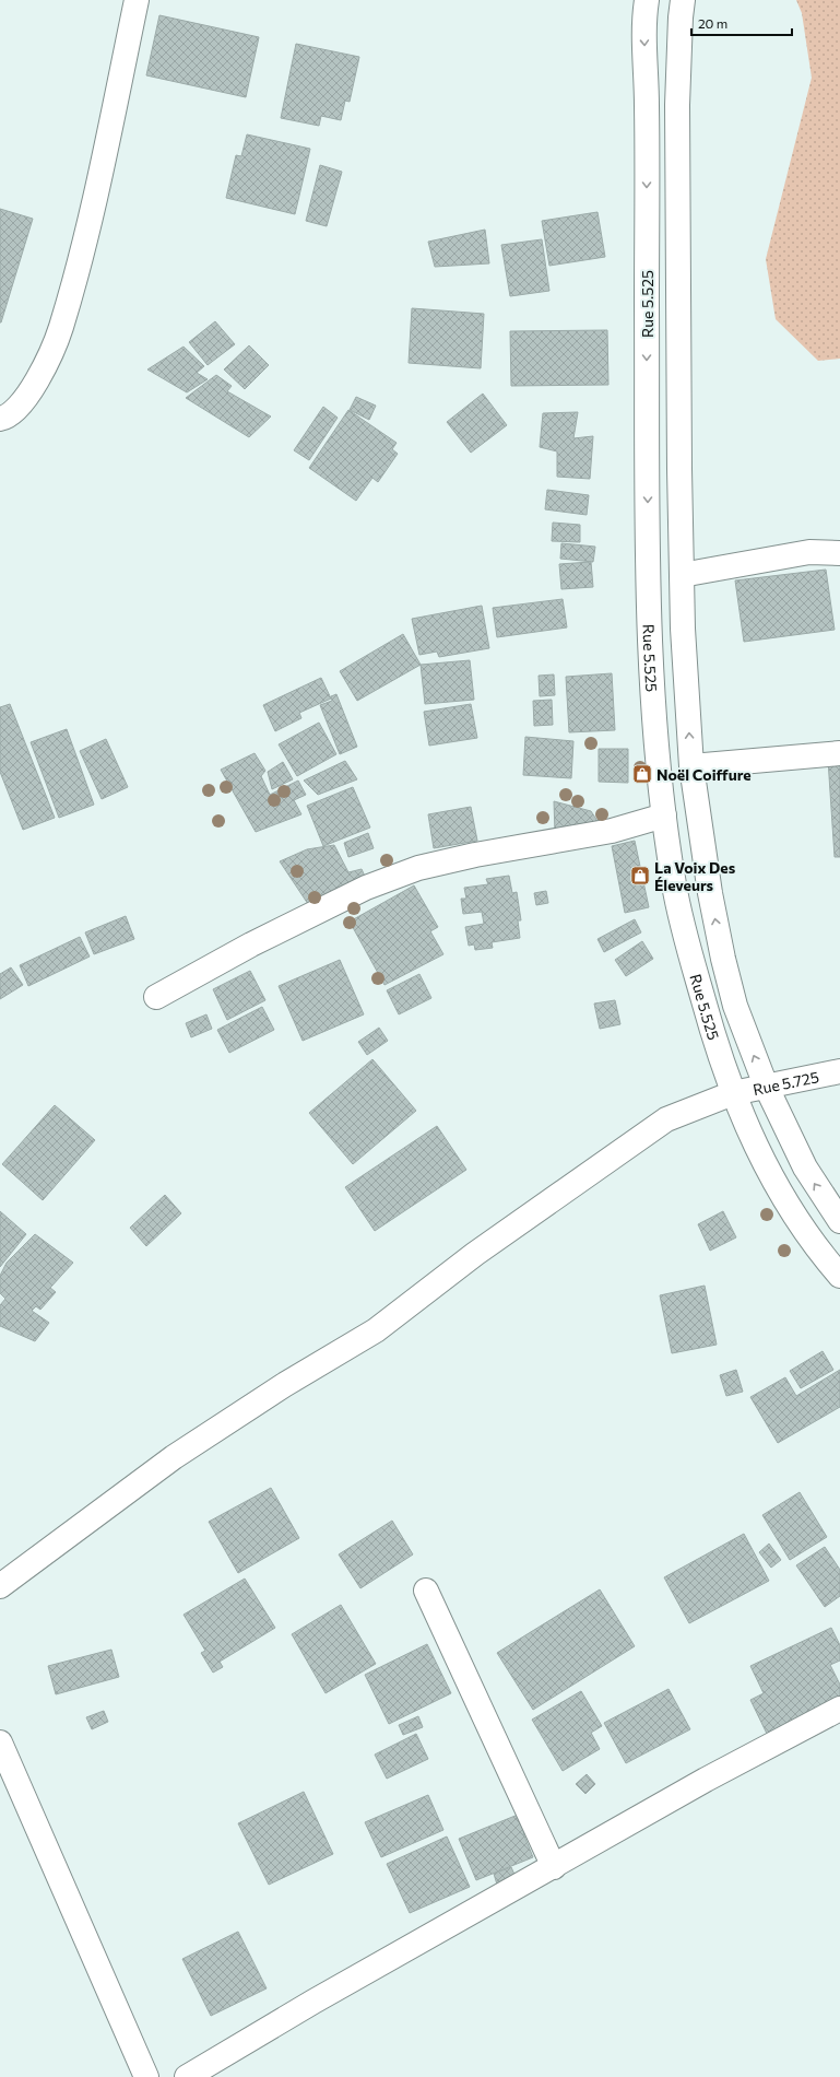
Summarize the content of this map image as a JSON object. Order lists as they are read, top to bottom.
{
  "streets": {
    "street": ["Rue 5.525", "Rue 5.725"]
  },
  "crossings": [
    ["Rue 5.525", "Rue 5.725"]
  ],
  "places": {
    "shop": ["Noël Coiffure", "La Voix Des Éleveurs"]
  },
  "scale_bar": "20 m"
}
